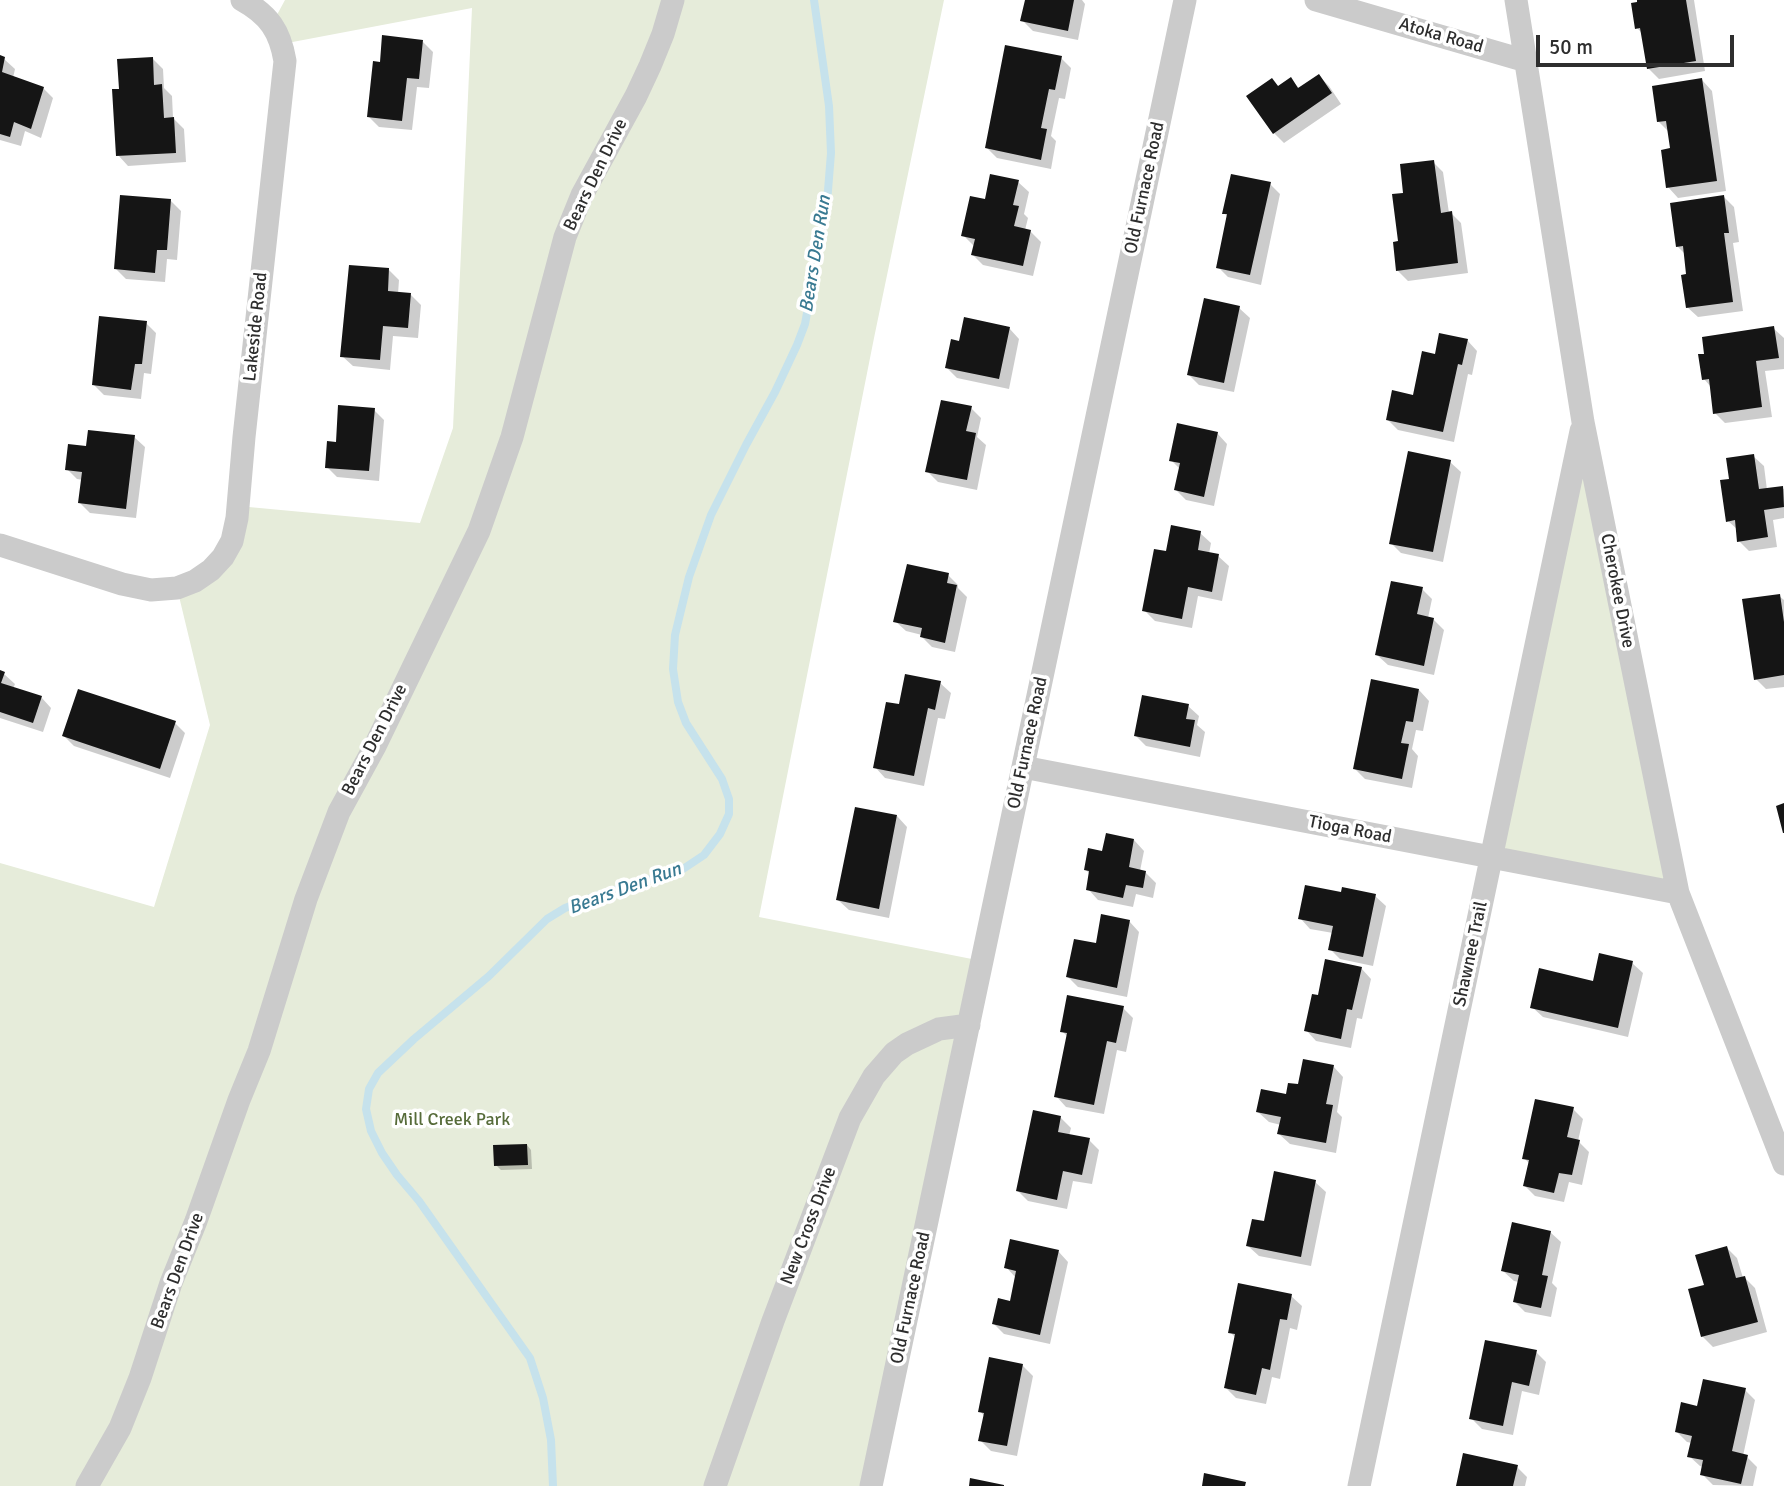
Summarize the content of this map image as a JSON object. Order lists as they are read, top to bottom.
{
  "streets": {
    "street": [
      "Atoka Road",
      "Bears Den Drive",
      "Old Furnace Road",
      "Lakeside Road",
      "Cherokee Drive",
      "Tioga Road",
      "Shawnee Trail",
      "New Cross Drive"
    ]
  },
  "crossings": [
    ["Atoka Road", "Cherokee Drive"],
    ["Old Furnace Road", "Tioga Road"],
    ["Old Furnace Road", "New Cross Drive"],
    ["Cherokee Drive", "Tioga Road"],
    ["Cherokee Drive", "Shawnee Trail"],
    ["Tioga Road", "Shawnee Trail"]
  ],
  "water": ["Bears Den Run"],
  "parks": ["Mill Creek Park"],
  "scale_bar": "50 m"
}
